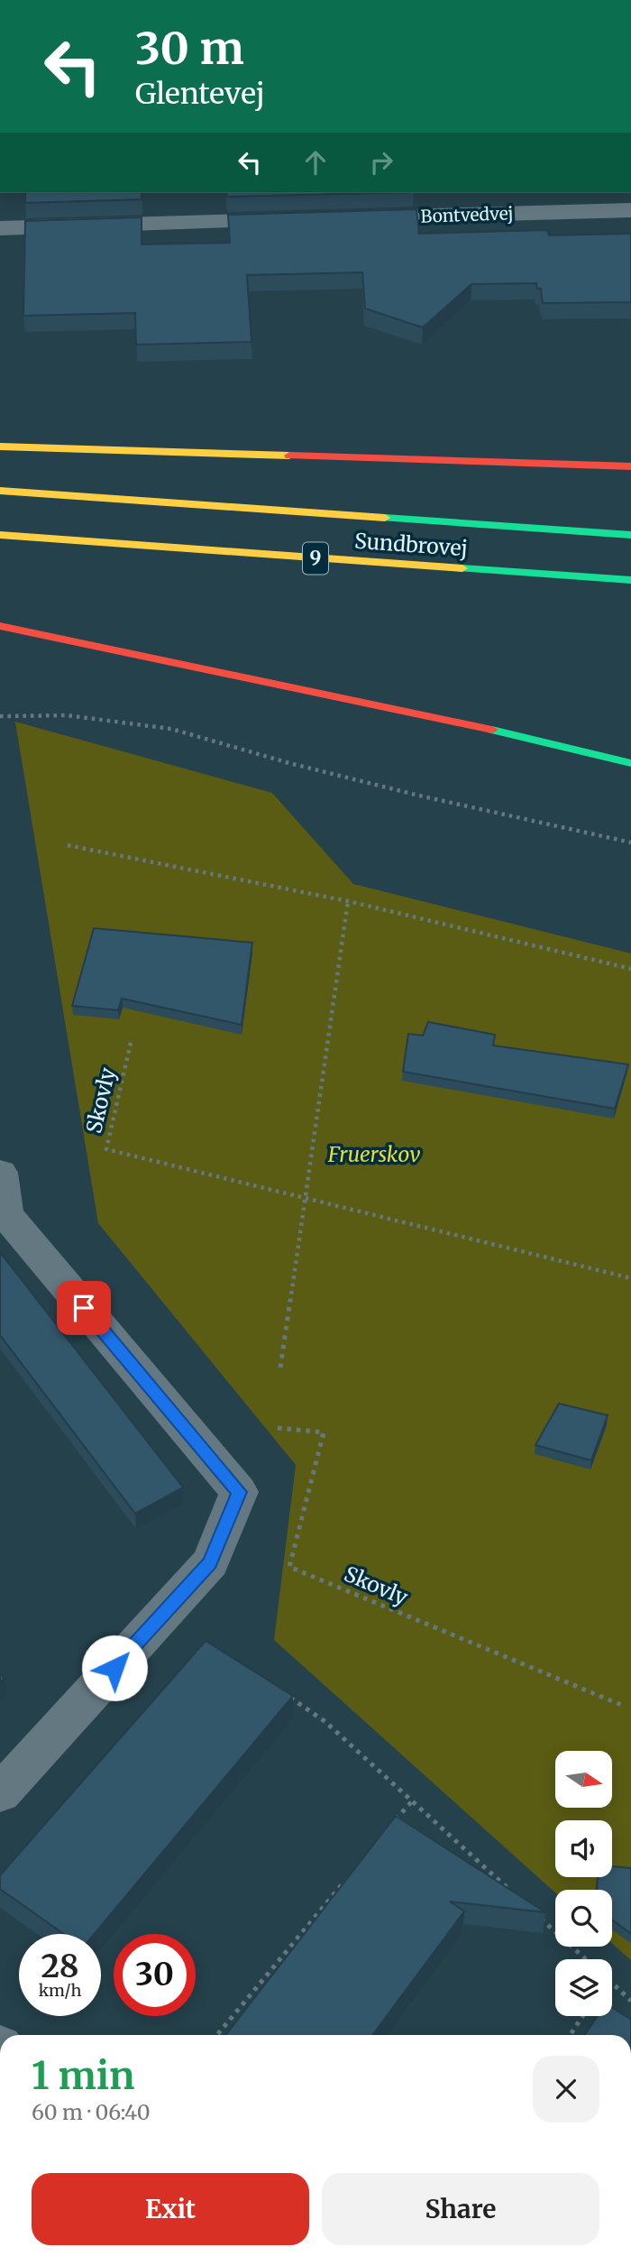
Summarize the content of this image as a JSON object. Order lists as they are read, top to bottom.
{
  "streets": {
    "main road": ["Sundbrovej", "9"],
    "street": ["Bontvedvej"],
    "path": ["Skovly"]
  },
  "parks": ["Fruerskov"],
  "north": "right",
  "page": {
    "turn": ["30 m", "Glentevej"],
    "speed": "28 km/h",
    "limit": "30",
    "heading": ["1 min", "60 m · 06:40"],
    "buttons": ["Exit", "Share"]
  }
}
